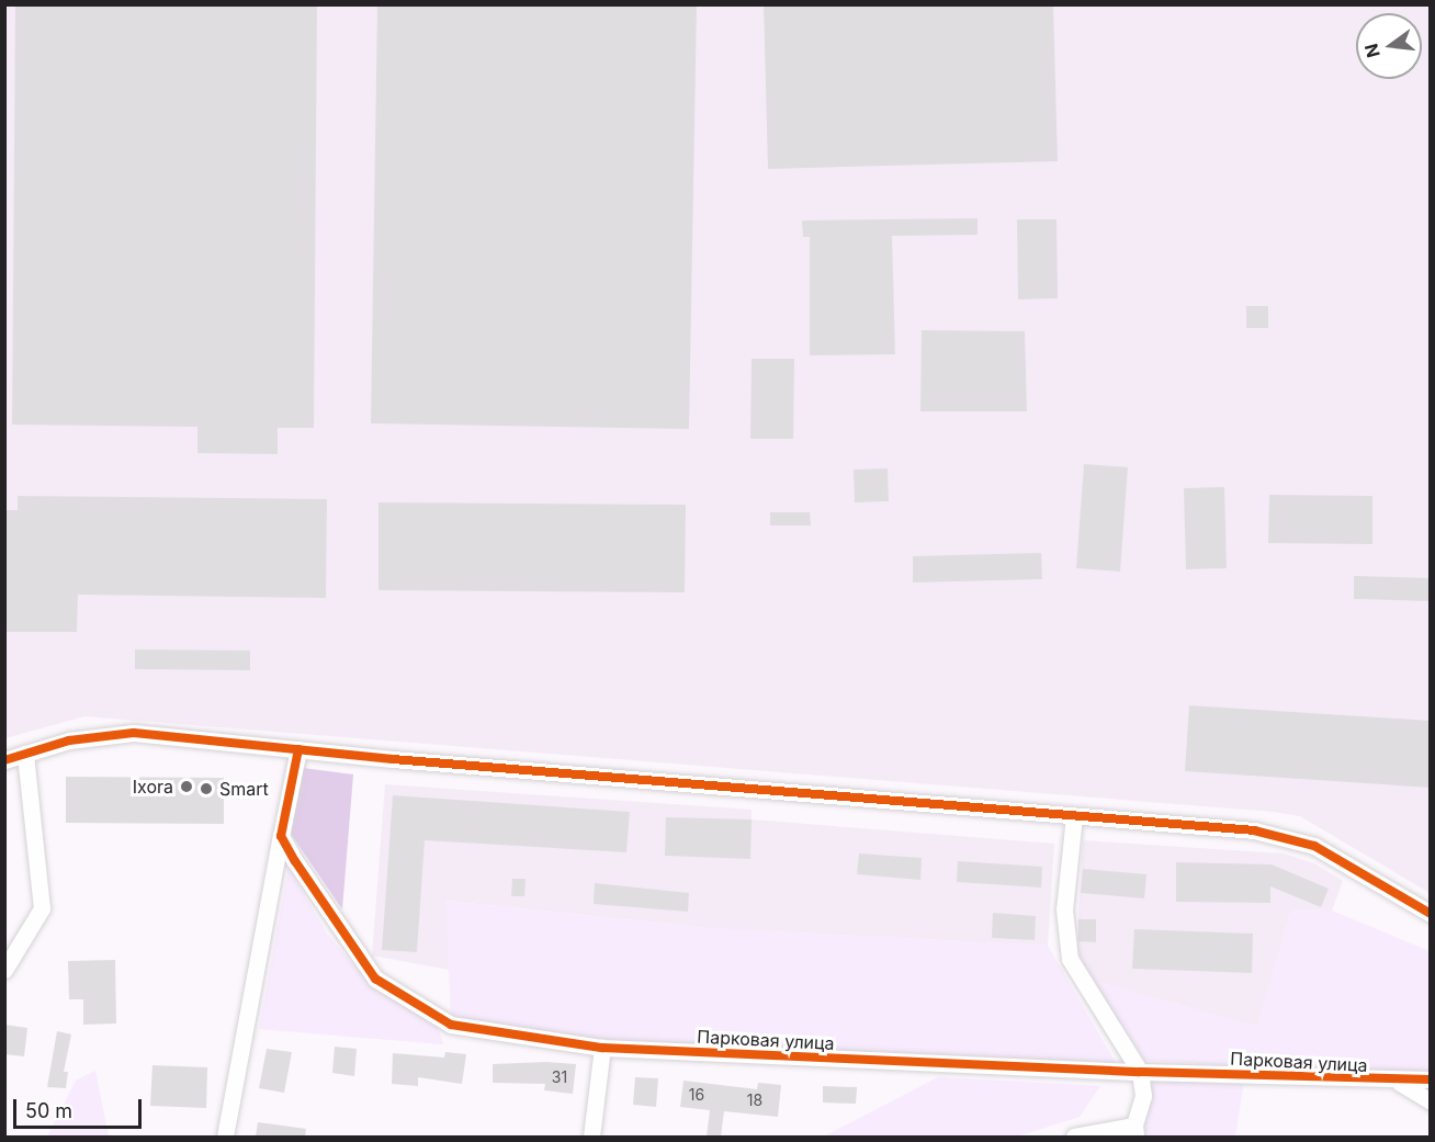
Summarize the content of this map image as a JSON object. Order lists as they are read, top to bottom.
{
  "streets": {
    "street": ["Парковая улица"]
  },
  "places": ["Ixora", "Smart"],
  "house_numbers": ["31", "16", "18"],
  "scale_bar": "50 m",
  "north": "left"
}
